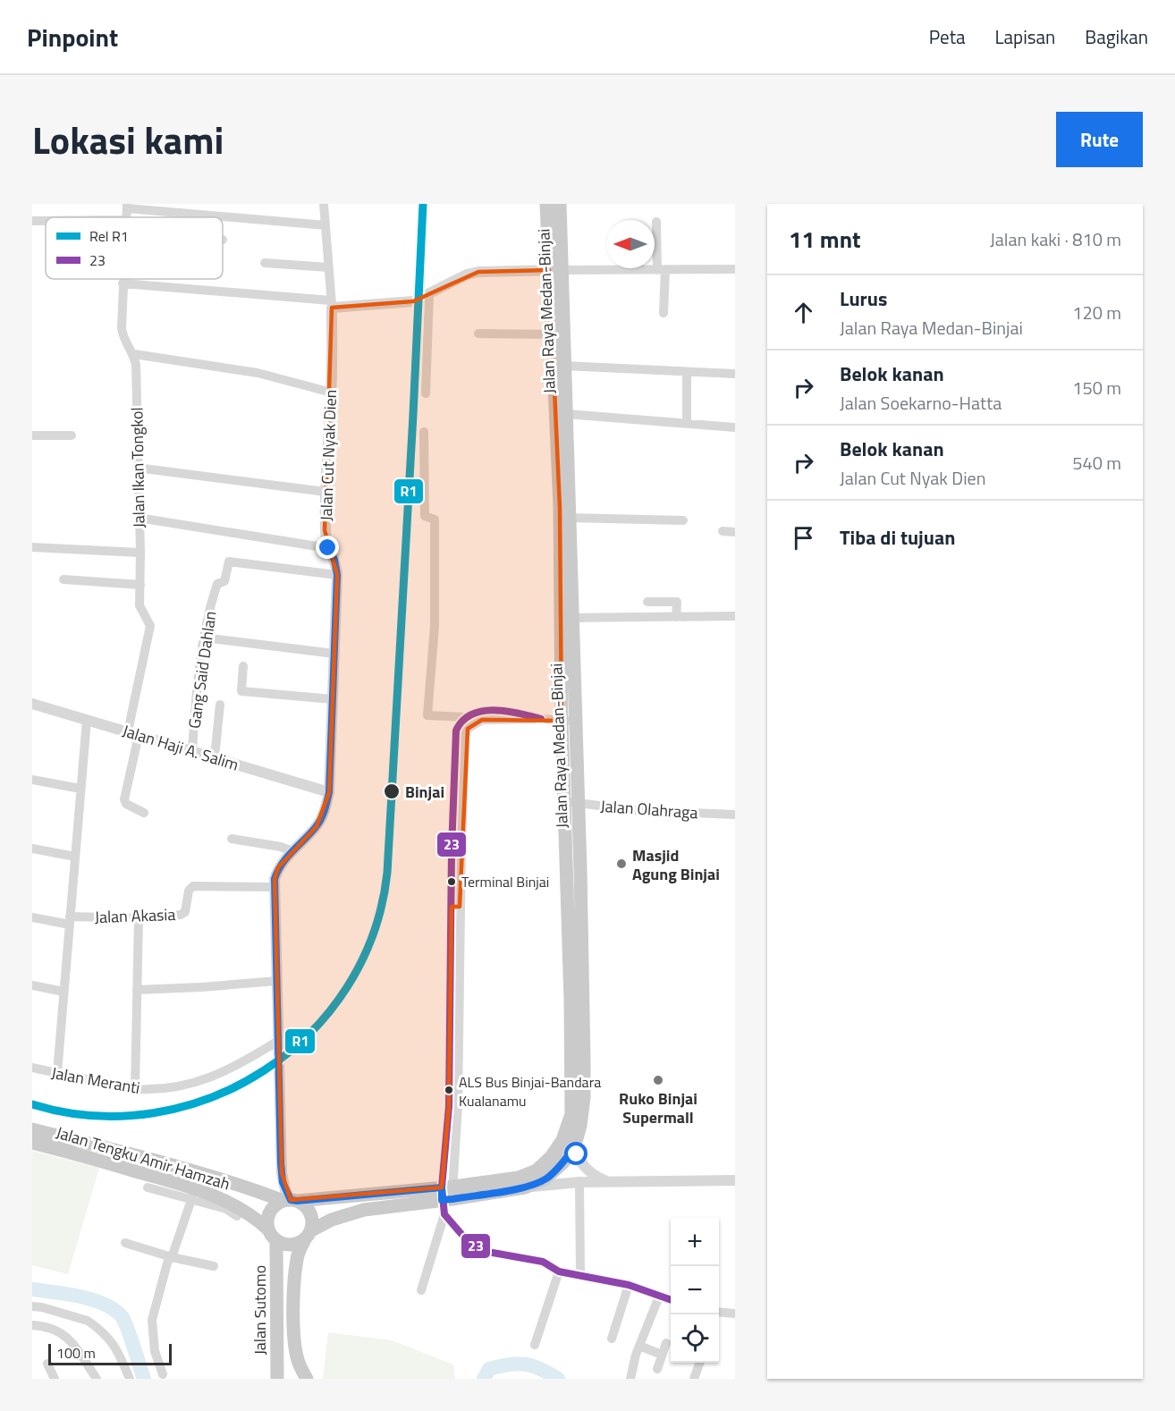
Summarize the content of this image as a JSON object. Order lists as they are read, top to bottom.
{
  "streets": {
    "main road": ["Jalan Raya Medan-Binjai", "Jalan Tengku Amir Hamzah", "Jalan Sutomo"],
    "street": [
      "Jalan Cut Nyak Dien",
      "Jalan Ikan Tongkol",
      "Gang Said Dahlan",
      "Jalan Haji A. Salim",
      "Jalan Olahraga",
      "Jalan Akasia",
      "Jalan Meranti"
    ]
  },
  "crossings": [
    ["Jalan Raya Medan-Binjai", "Jalan Olahraga"],
    ["Jalan Cut Nyak Dien", "Gang Said Dahlan"],
    ["Jalan Cut Nyak Dien", "Jalan Haji A. Salim"],
    ["Jalan Cut Nyak Dien", "Jalan Akasia"],
    ["Jalan Cut Nyak Dien", "Jalan Meranti"],
    ["Jalan Cut Nyak Dien", "Jalan Tengku Amir Hamzah"],
    ["Jalan Cut Nyak Dien", "Jalan Sutomo"],
    ["Jalan Ikan Tongkol", "Jalan Haji A. Salim"],
    ["Gang Said Dahlan", "Jalan Haji A. Salim"],
    ["Jalan Tengku Amir Hamzah", "Jalan Sutomo"]
  ],
  "places": [
    "Binjai",
    "Masjid Agung Binjai",
    "Terminal Binjai",
    "Ruko Binjai Supermall",
    "ALS Bus Binjai-Bandara Kualanamu"
  ],
  "lines": ["rail line R1", "transit line 23"],
  "legend": ["Rel R1", "23"],
  "scale_bar": "100 m",
  "north": "left",
  "page": {
    "header": "Pinpoint",
    "nav": ["Peta", "Lapisan", "Bagikan"],
    "title": "Lokasi kami",
    "buttons": "Rute",
    "heading": ["11 mnt", "Jalan kaki · 810 m"],
    "list": [
      ["Lurus", "Jalan Raya Medan-Binjai", "120 m"],
      ["Belok kanan", "Jalan Soekarno-Hatta", "150 m"],
      ["Belok kanan", "Jalan Cut Nyak Dien", "540 m"],
      "Tiba di tujuan"
    ],
    "map_buttons": ["+", "−"],
    "scale": "100 m"
  }
}
